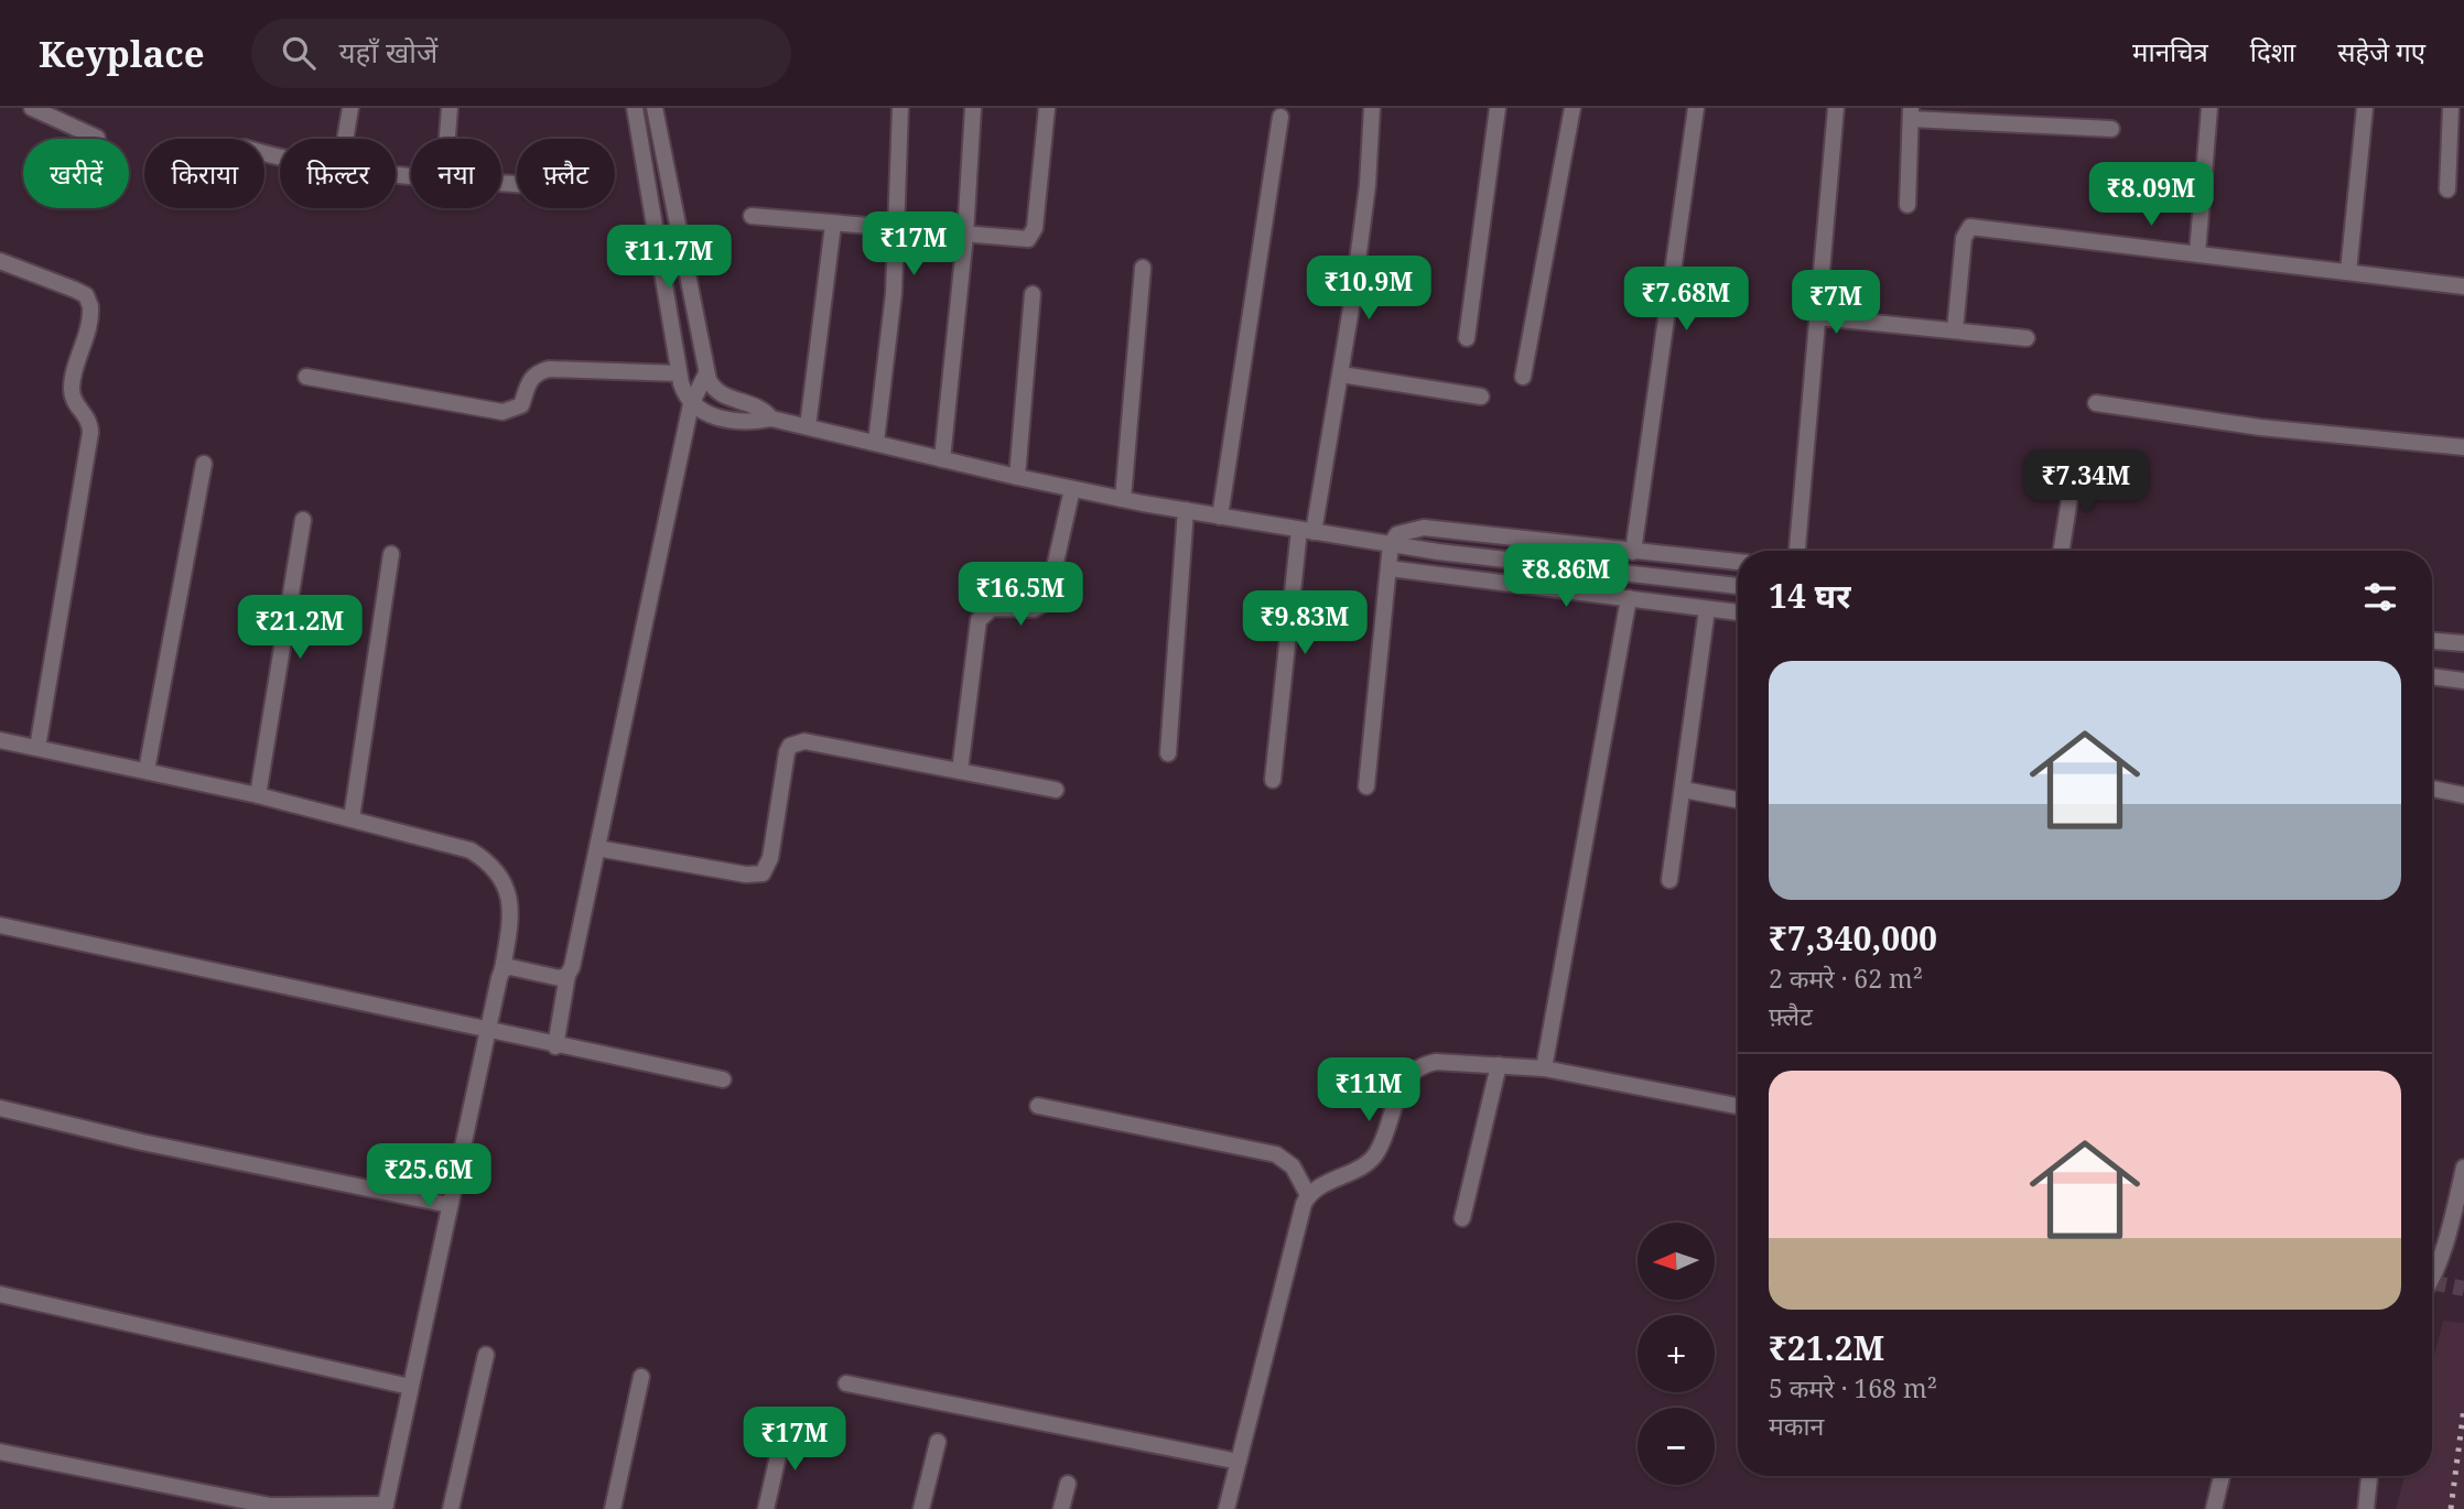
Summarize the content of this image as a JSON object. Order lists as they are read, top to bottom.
{
  "north": "left",
  "page": {
    "header": "Keyplace",
    "search": "यहाँ खोजें",
    "nav": ["मानचित्र", "दिशा", "सहेजे गए"],
    "chip": [
      "खरीदें",
      "किराया",
      "फ़िल्टर",
      "नया",
      "फ़्लैट"
    ],
    "price": [
      "₹8.09M",
      "₹17M",
      "₹11.7M",
      "₹10.9M",
      "₹7.68M",
      "₹7M",
      "₹7.34M",
      "₹8.86M",
      "₹16.5M",
      "₹9.83M",
      "₹21.2M",
      "₹11M",
      "₹25.6M",
      "₹17M"
    ],
    "heading": "14 घर",
    "list": [
      {
        "name": "₹7,340,000",
        "note": "2 कमरे · 62 m² · फ़्लैट"
      },
      {
        "name": "₹21.2M",
        "note": "5 कमरे · 168 m² · मकान"
      }
    ],
    "map_buttons": ["+", "−"]
  }
}
